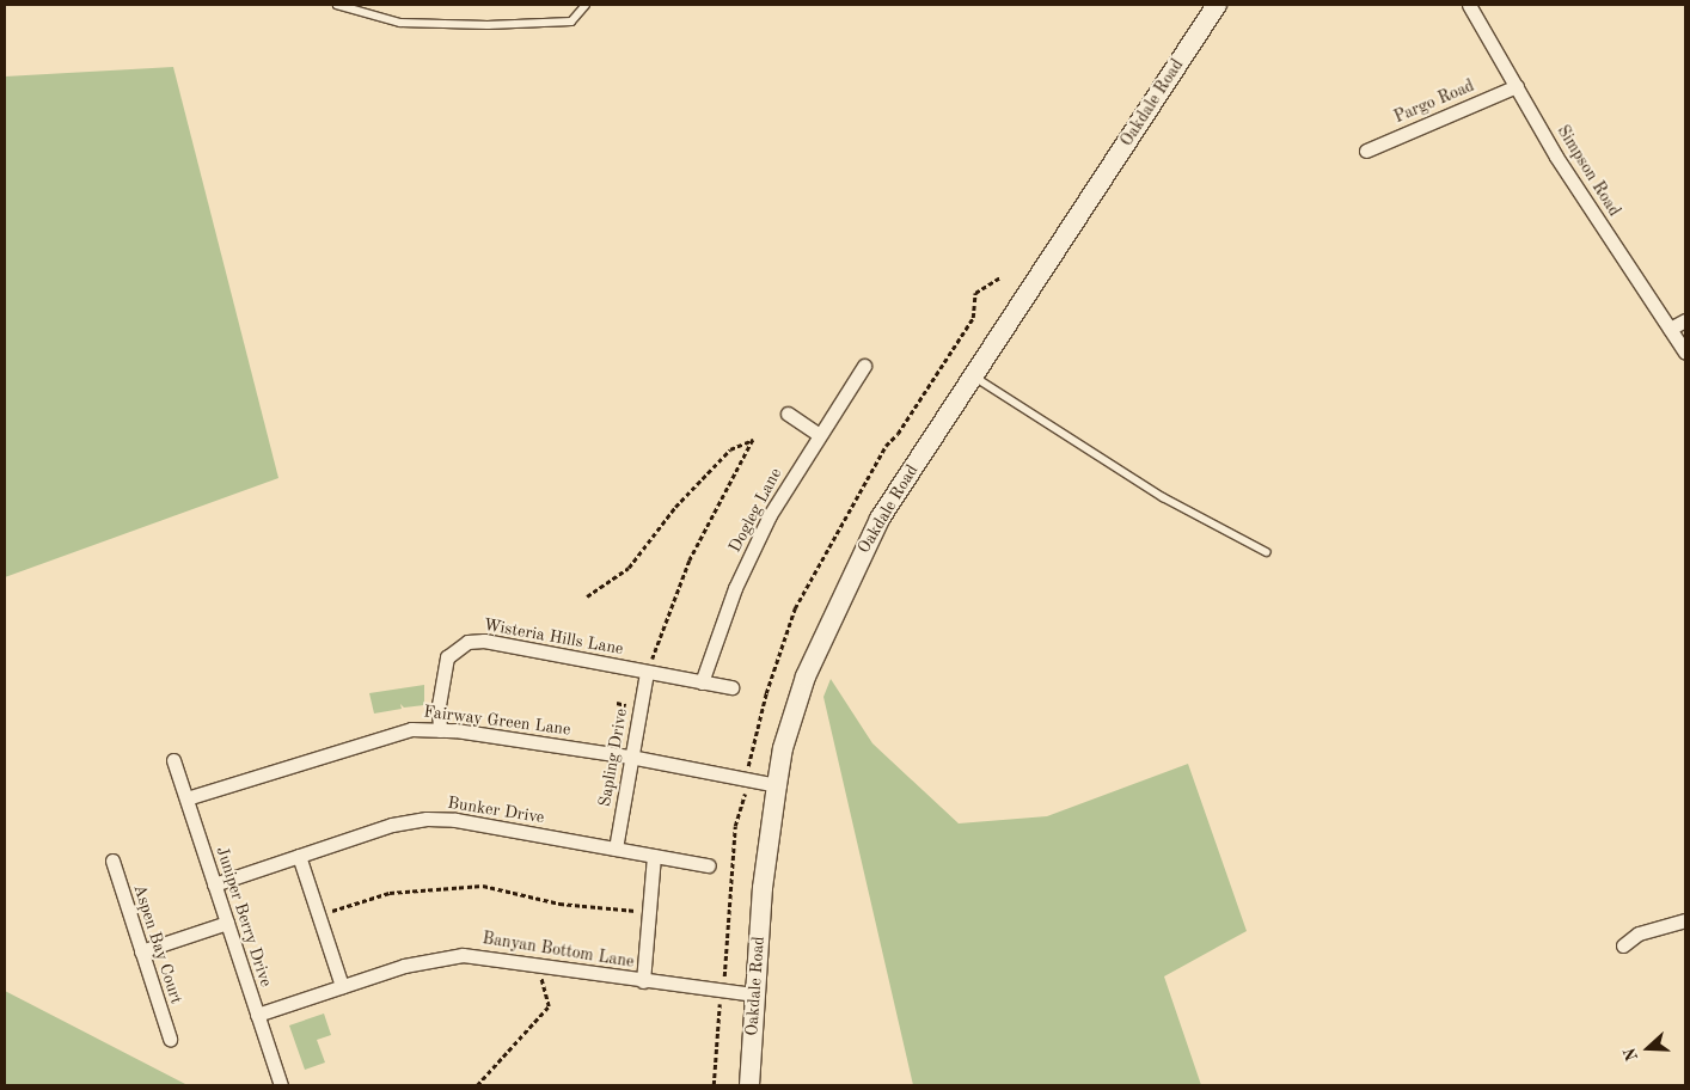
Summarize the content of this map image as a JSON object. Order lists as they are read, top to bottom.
{
  "streets": {
    "main road": ["Oakdale Road"],
    "street": [
      "Pargo Road",
      "Simpson Road",
      "Dogleg Lane",
      "Wisteria Hills Lane",
      "Fairway Green Lane",
      "Sapling Drive",
      "Bunker Drive",
      "Juniper Berry Drive",
      "Aspen Bay Court",
      "Banyan Bottom Lane"
    ]
  },
  "crossings": [
    ["Pargo Road", "Simpson Road"],
    ["Oakdale Road", "Fairway Green Lane"],
    ["Oakdale Road", "Banyan Bottom Lane"],
    ["Dogleg Lane", "Wisteria Hills Lane"],
    ["Wisteria Hills Lane", "Fairway Green Lane"],
    ["Wisteria Hills Lane", "Sapling Drive"],
    ["Fairway Green Lane", "Sapling Drive"],
    ["Fairway Green Lane", "Juniper Berry Drive"],
    ["Sapling Drive", "Bunker Drive"],
    ["Bunker Drive", "Juniper Berry Drive"],
    ["Juniper Berry Drive", "Banyan Bottom Lane"]
  ],
  "north": "left"
}
